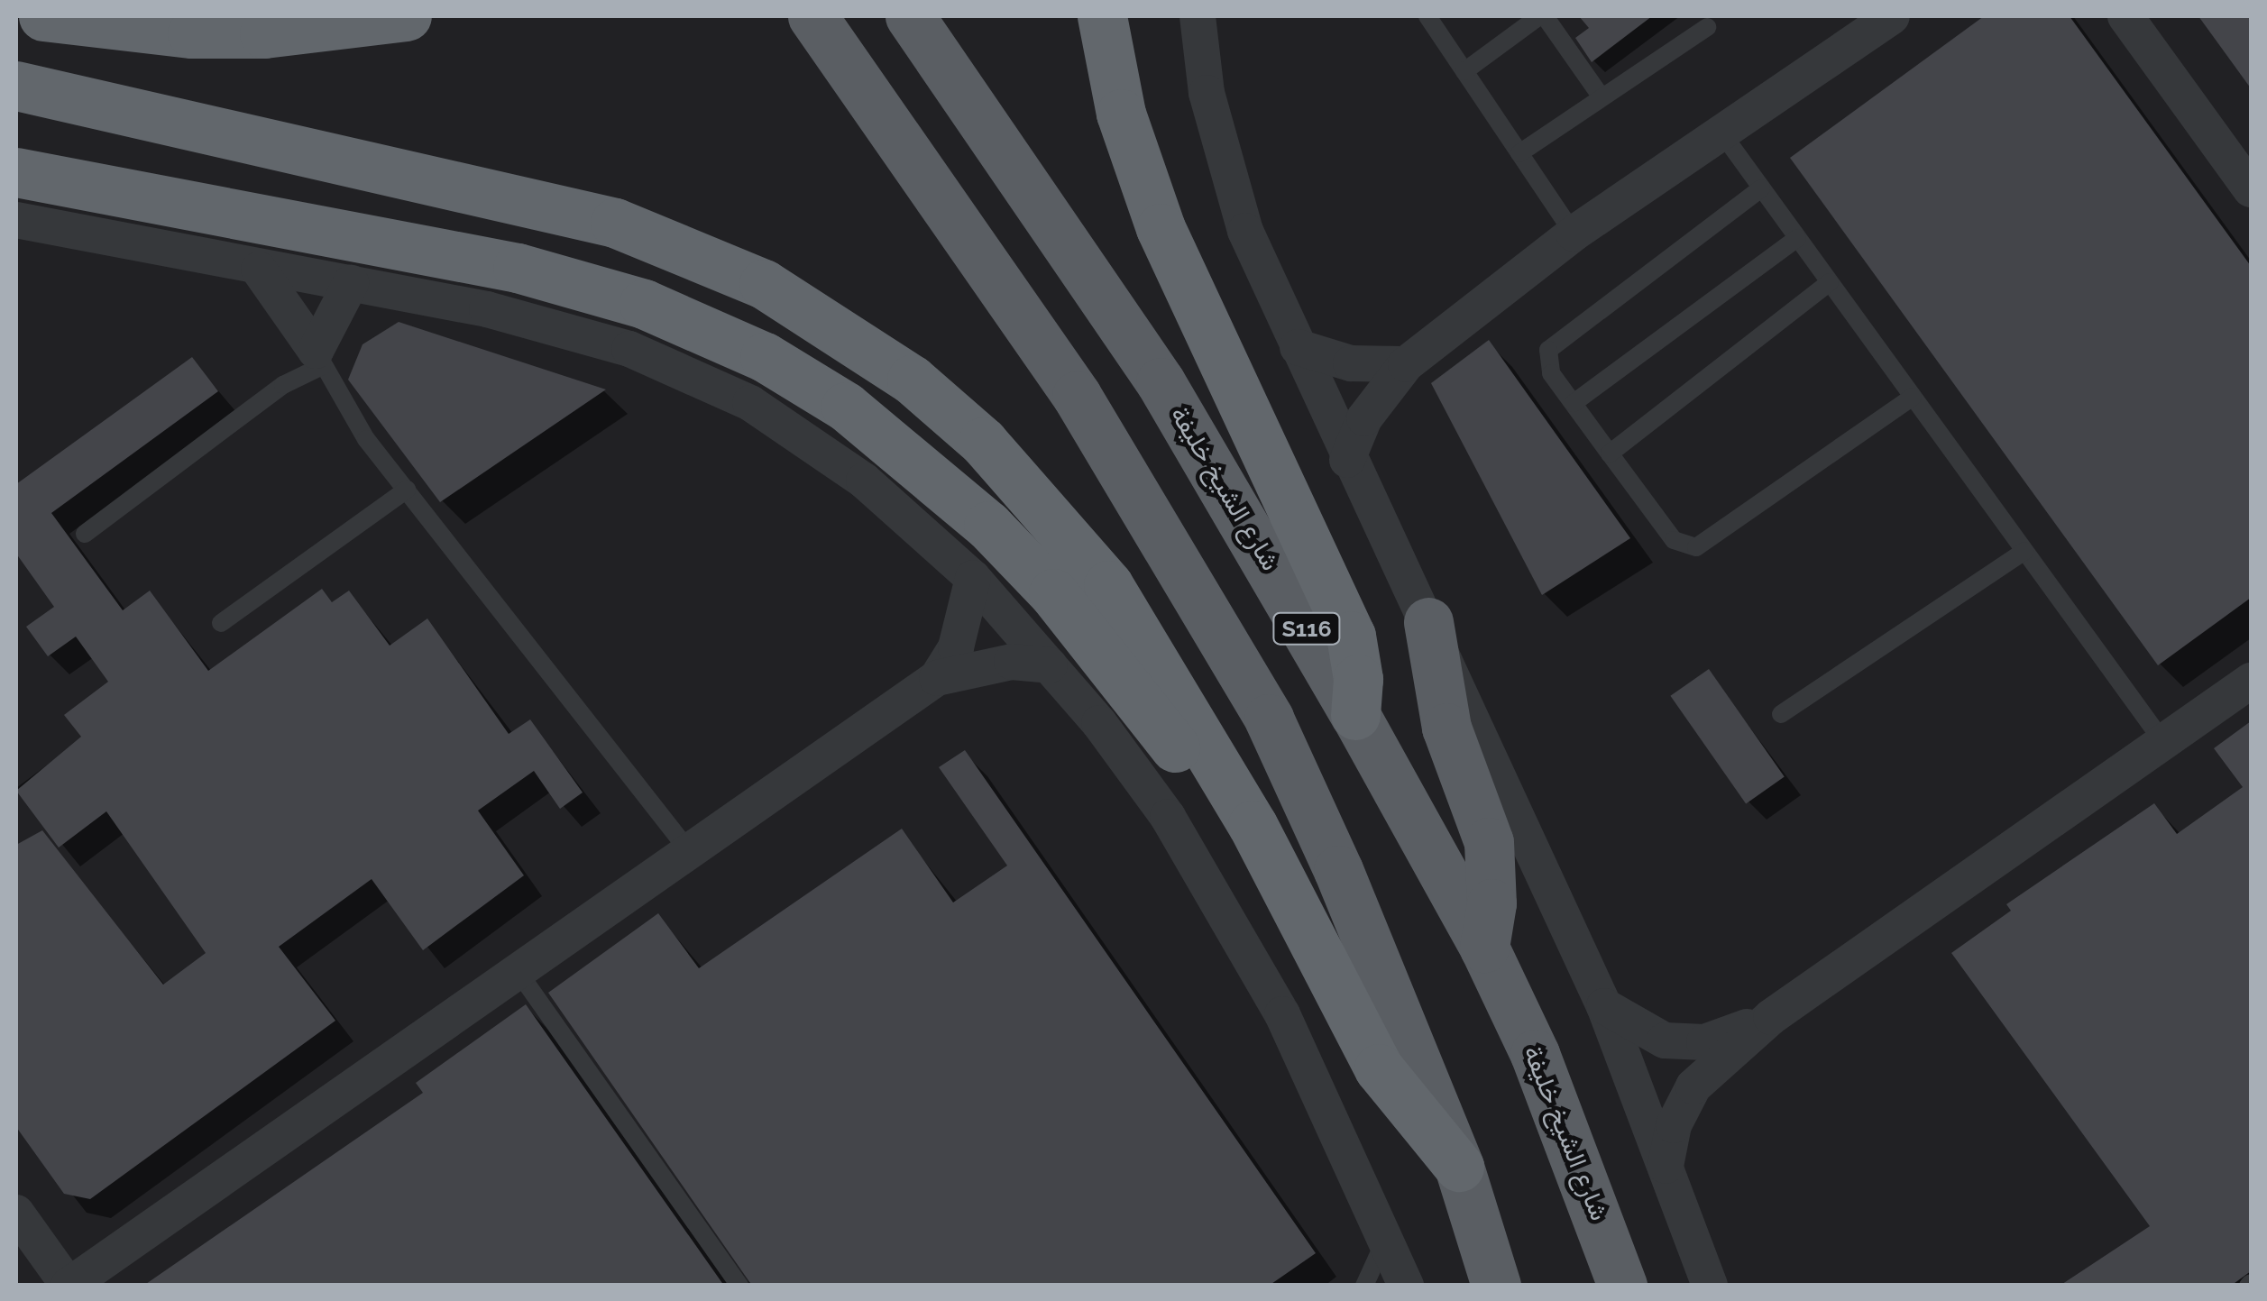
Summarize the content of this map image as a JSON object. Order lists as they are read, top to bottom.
{
  "streets": {
    "highway": ["شارع الشيخ خليفة", "S116"]
  }
}
